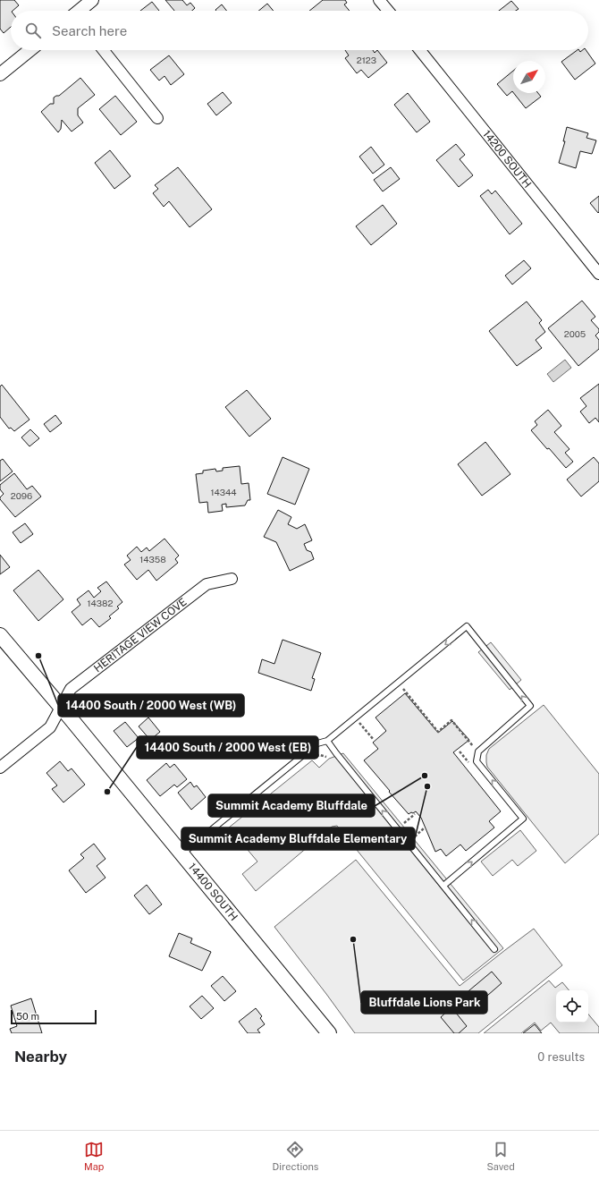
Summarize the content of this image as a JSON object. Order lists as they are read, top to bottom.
{
  "streets": {
    "main road": ["14400 SOUTH"],
    "street": ["14200 SOUTH", "HERITAGE VIEW COVE"]
  },
  "crossings": [
    ["HERITAGE VIEW COVE", "14400 SOUTH"]
  ],
  "places": [
    "14400 South / 2000 West (WB)",
    "Summit Academy Bluffdale",
    "Summit Academy Bluffdale Elementary",
    "14400 South / 2000 West (EB)",
    "Bluffdale Lions Park"
  ],
  "house_numbers": [
    "2123",
    "2005",
    "14344",
    "2096",
    "14358",
    "14382"
  ],
  "scale_bar": "50 m",
  "north": "top right",
  "page": {
    "search": "Search here",
    "scale": "50 m",
    "heading": ["Nearby", "0 results"],
    "nav": ["Map", "Directions", "Saved"]
  }
}
